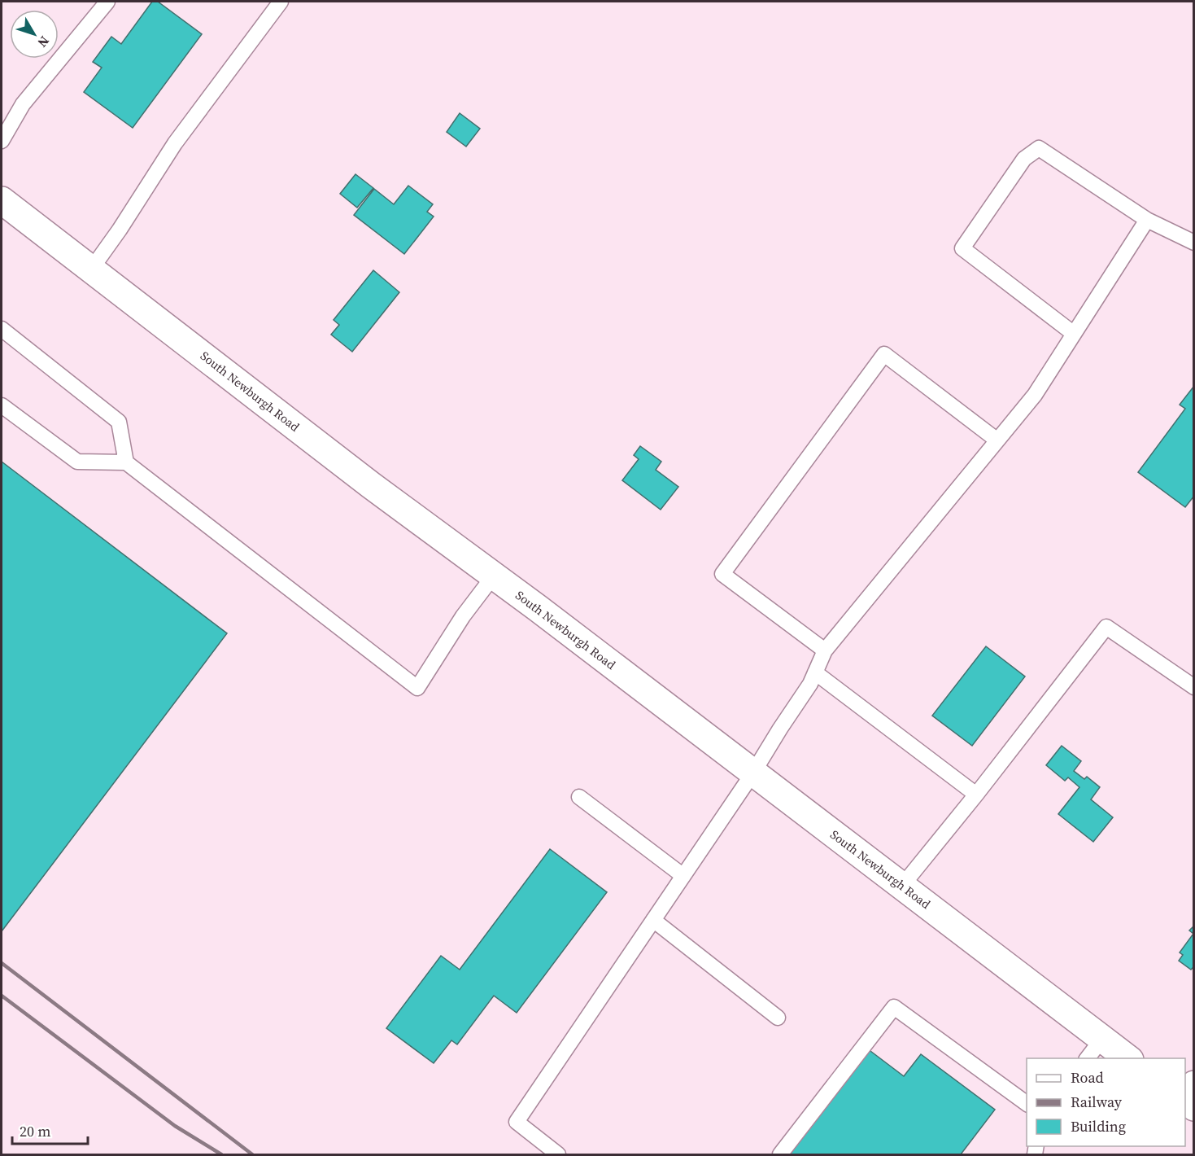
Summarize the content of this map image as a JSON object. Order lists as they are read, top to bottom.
{
  "streets": {
    "main road": ["South Newburgh Road"]
  },
  "legend": ["Road", "Railway", "Building"],
  "scale_bar": "20 m",
  "north": "bottom right"
}
